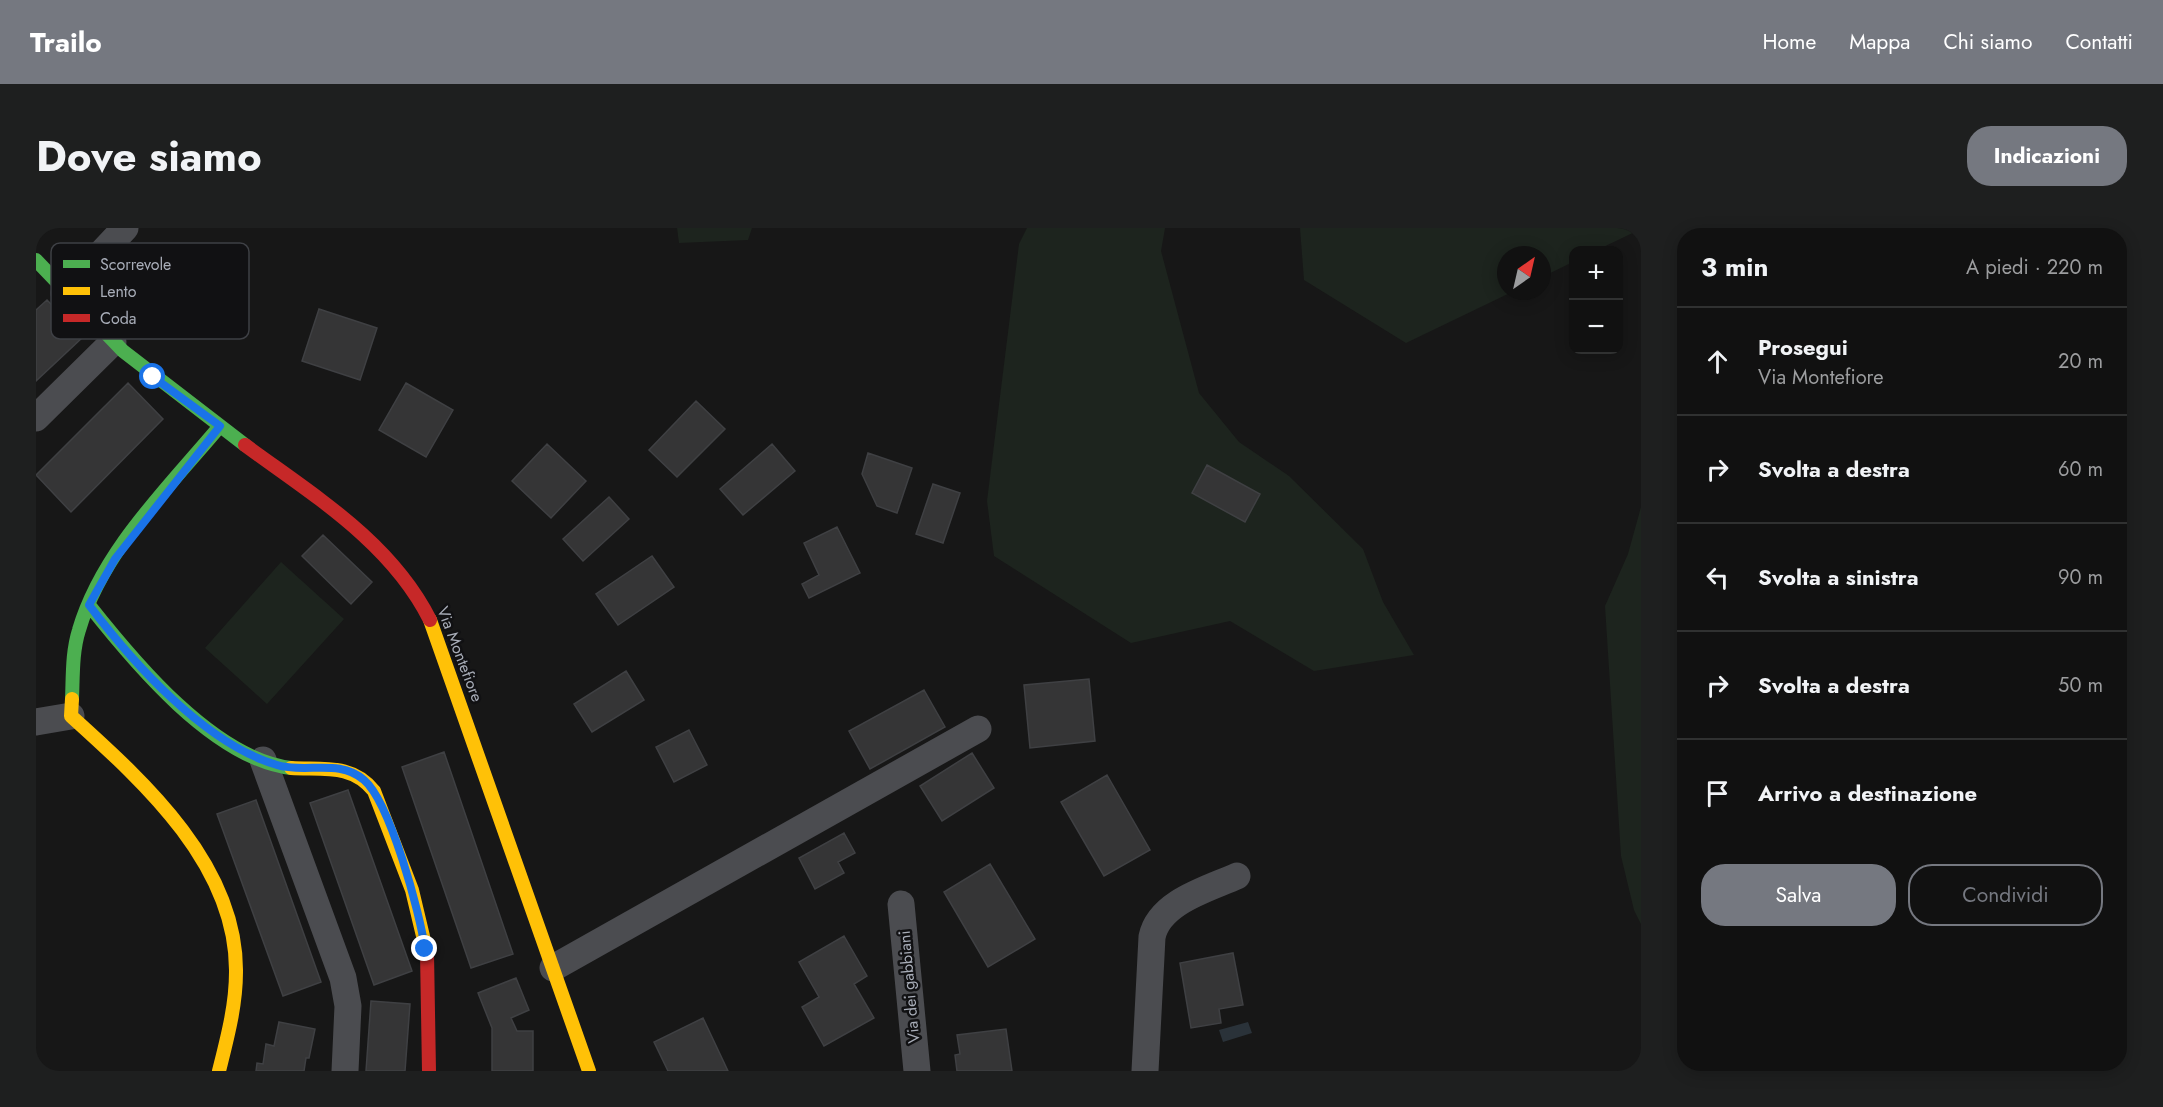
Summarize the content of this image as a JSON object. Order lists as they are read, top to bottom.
{
  "streets": {
    "street": ["Via Montefiore", "Via dei gabbiani"]
  },
  "legend": ["Scorrevole", "Lento", "Coda"],
  "north": "top right",
  "page": {
    "header": "Trailo",
    "nav": [
      "Home",
      "Mappa",
      "Chi siamo",
      "Contatti"
    ],
    "title": "Dove siamo",
    "buttons": [
      "Indicazioni",
      ["Salva", "Condividi"]
    ],
    "heading": ["3 min", "A piedi · 220 m"],
    "map_buttons": ["+", "−"],
    "list": [
      ["Prosegui", "Via Montefiore", "20 m"],
      ["Svolta a destra", "60 m"],
      ["Svolta a sinistra", "90 m"],
      ["Svolta a destra", "50 m"],
      "Arrivo a destinazione"
    ]
  }
}
